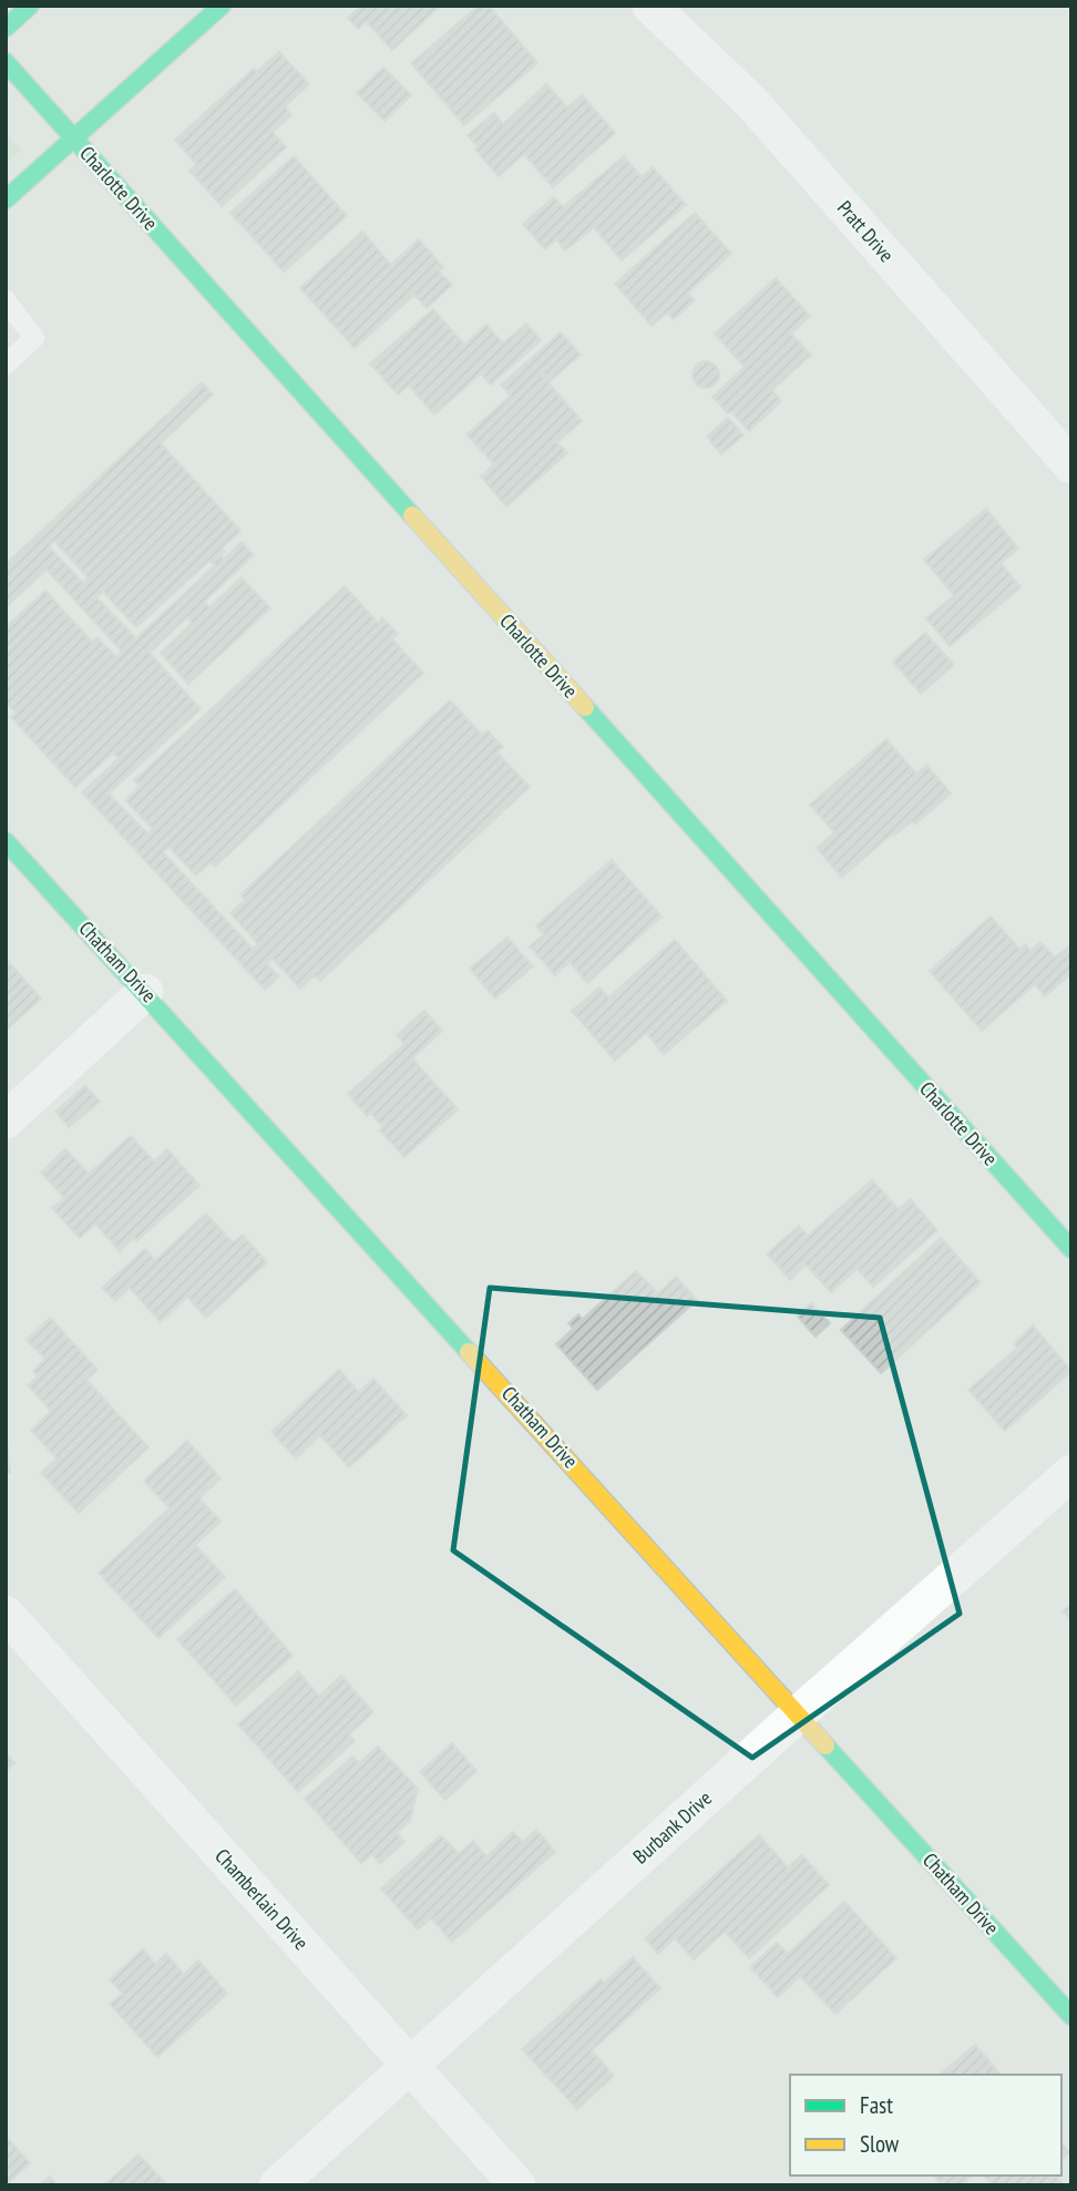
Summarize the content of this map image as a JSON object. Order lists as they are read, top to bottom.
{
  "streets": {
    "street": [
      "Charlotte Drive",
      "Pratt Drive",
      "Chatham Drive",
      "Burbank Drive",
      "Chamberlain Drive"
    ]
  },
  "crossings": [
    ["Chatham Drive", "Burbank Drive"],
    ["Burbank Drive", "Chamberlain Drive"]
  ],
  "legend": ["Fast", "Slow"]
}
